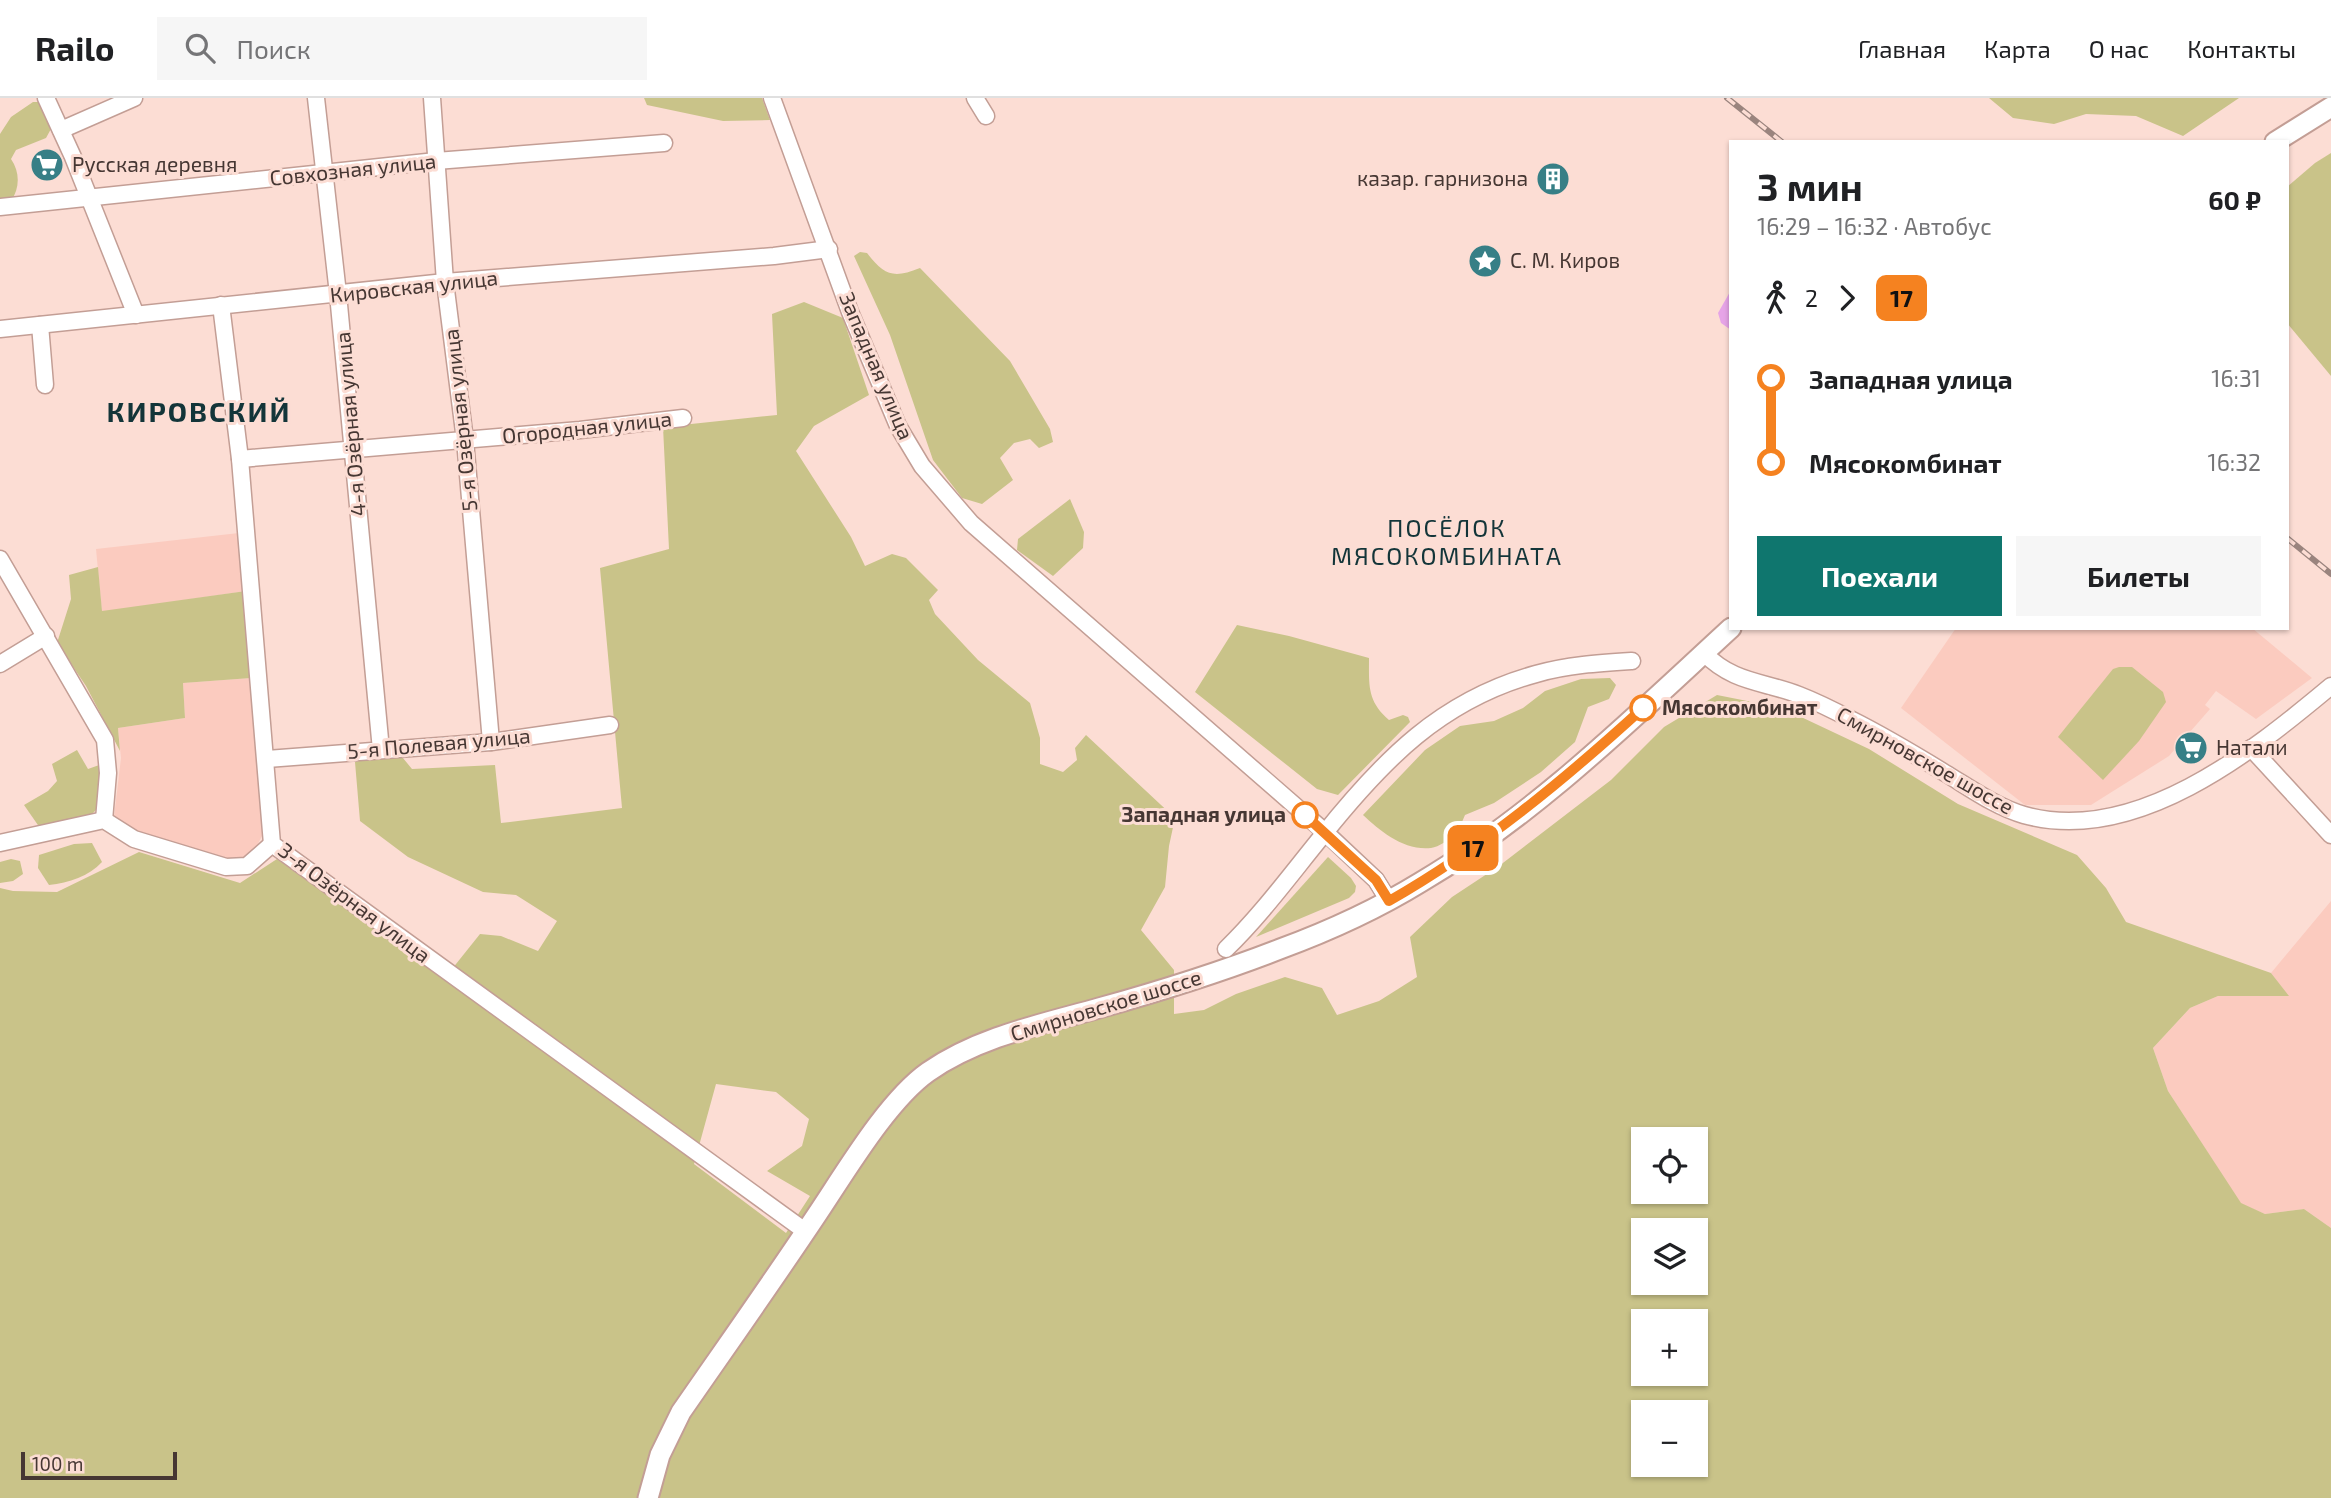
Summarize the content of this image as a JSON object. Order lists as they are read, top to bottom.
{
  "streets": {
    "main road": ["Смирновское шоссе"],
    "street": [
      "Совхозная улица",
      "Кировская улица",
      "Западная улица",
      "5-я Озёрная улица",
      "4-я Озёрная улица",
      "Огородная улица",
      "5-я Полевая улица",
      "3-я Озёрная улица"
    ]
  },
  "crossings": [
    ["Совхозная улица", "5-я Озёрная улица"],
    ["Совхозная улица", "4-я Озёрная улица"],
    ["Кировская улица", "Западная улица"],
    ["Кировская улица", "5-я Озёрная улица"],
    ["Кировская улица", "4-я Озёрная улица"],
    ["Кировская улица", "3-я Озёрная улица"],
    ["Западная улица", "Смирновское шоссе"],
    ["5-я Озёрная улица", "Огородная улица"],
    ["5-я Озёрная улица", "5-я Полевая улица"],
    ["4-я Озёрная улица", "Огородная улица"],
    ["4-я Озёрная улица", "5-я Полевая улица"],
    ["Огородная улица", "3-я Озёрная улица"],
    ["5-я Полевая улица", "3-я Озёрная улица"],
    ["Смирновское шоссе", "3-я Озёрная улица"]
  ],
  "districts": ["КИРОВСКИЙ", "ПОСЁЛОК МЯСОКОМБИНАТА"],
  "places": {
    "supermarket": ["Русская деревня", "Натали"],
    "building": ["казар. гарнизона"],
    "place": ["С. М. Киров"],
    "other": ["Мясокомбинат", "Западная улица"]
  },
  "lines": ["bus line 17"],
  "scale_bar": "100 m",
  "page": {
    "header": "Railo",
    "search": "Поиск",
    "nav": [
      "Главная",
      "Карта",
      "О нас",
      "Контакты"
    ],
    "on_map": "17",
    "heading": ["3 мин", "16:29 – 16:32 · Автобус", "60 ₽"],
    "legs": ["2", "17"],
    "list": [
      {
        "name": "Западная улица",
        "value": "16:31"
      },
      {
        "name": "Мясокомбинат",
        "value": "16:32"
      }
    ],
    "buttons": ["Поехали", "Билеты"],
    "map_buttons": ["+", "−"],
    "scale": "100 m"
  }
}
